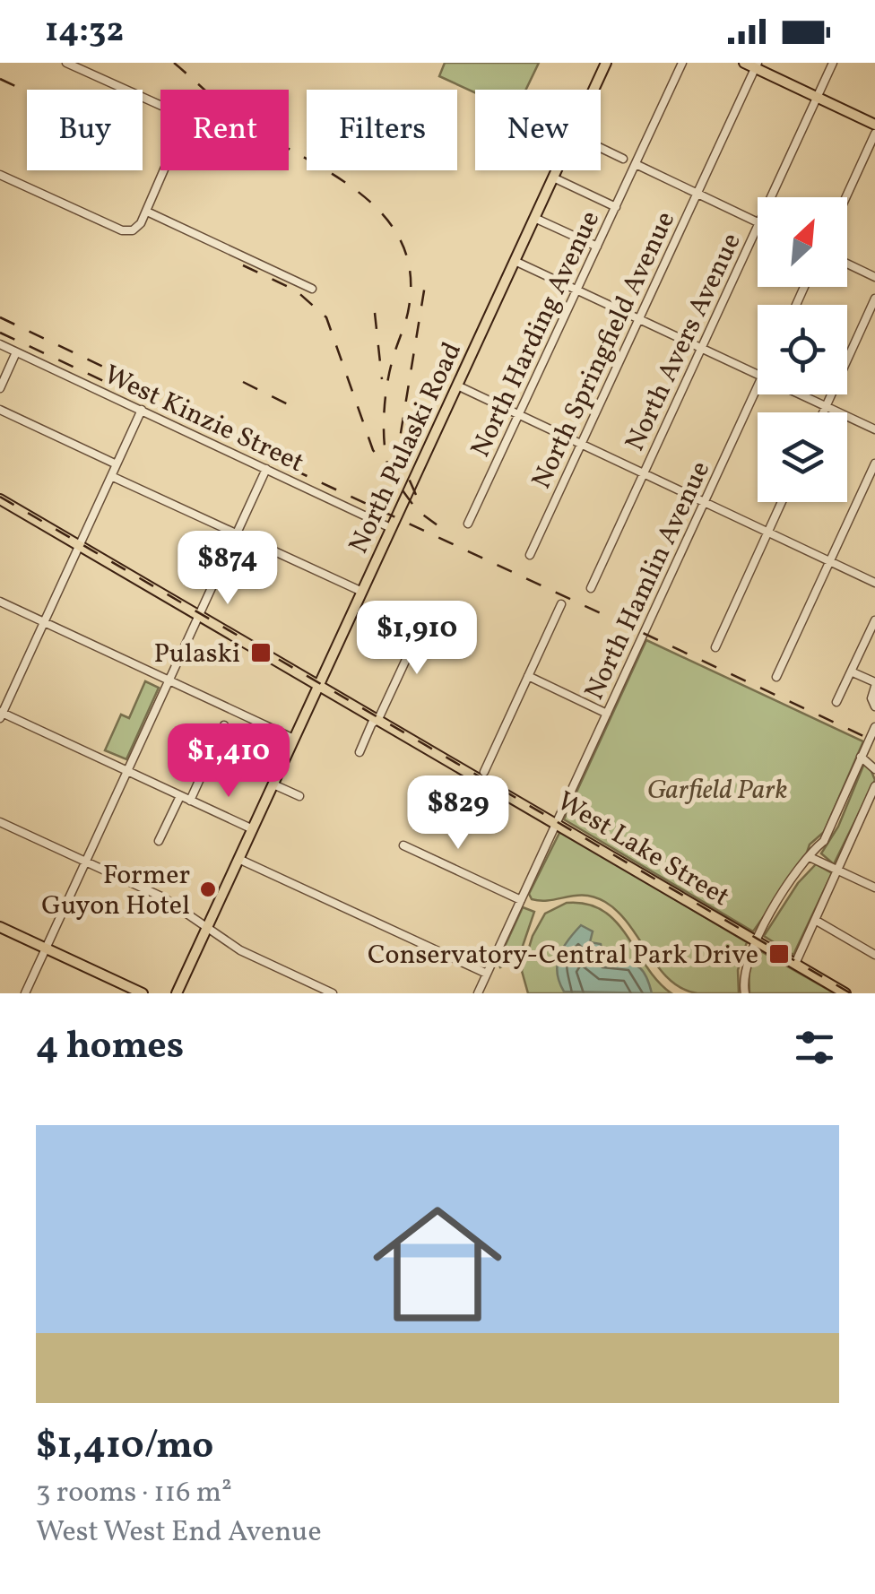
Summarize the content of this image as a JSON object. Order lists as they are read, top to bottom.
{
  "streets": {
    "main road": ["North Pulaski Road", "West Lake Street"],
    "street": [
      "North Harding Avenue",
      "North Avers Avenue",
      "North Springfield Avenue",
      "West Kinzie Street",
      "North Hamlin Avenue"
    ]
  },
  "crossings": [
    ["West Kinzie Street", "North Pulaski Road"],
    ["North Pulaski Road", "West Lake Street"],
    ["North Hamlin Avenue", "West Lake Street"]
  ],
  "parks": ["Garfield Park"],
  "places": {
    "transit": ["Pulaski", "Conservatory-Central Park Drive"],
    "other": ["Former Guyon Hotel"]
  },
  "north": "top right",
  "page": {
    "status": "14:32",
    "chip": [
      "Buy",
      "Rent",
      "Filters",
      "New"
    ],
    "price": [
      "$874",
      "$1,910",
      "$1,410",
      "$829"
    ],
    "heading": "4 homes",
    "list": [
      {
        "name": "$1,410/mo",
        "note": "3 rooms · 116 m² · West West End Avenue"
      }
    ]
  }
}
